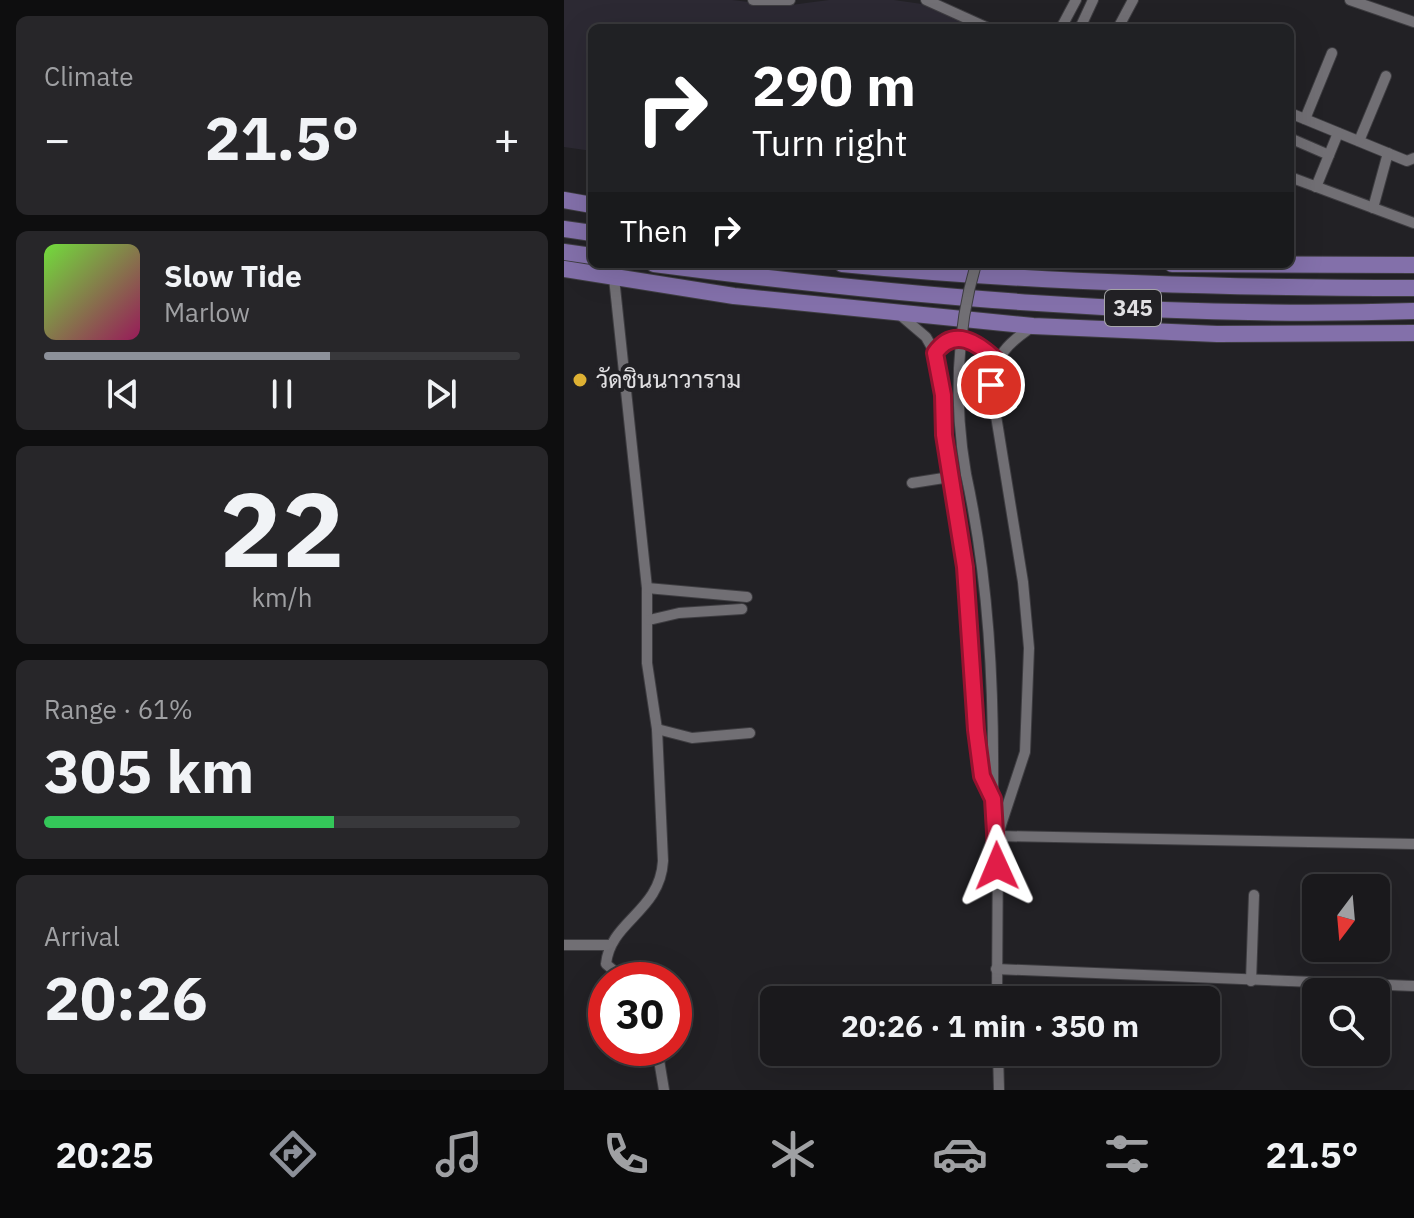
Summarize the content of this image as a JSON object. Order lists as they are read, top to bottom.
{
  "streets": {
    "main road": ["345"]
  },
  "places": ["วัดชินนาวาราม"],
  "north": "bottom",
  "page": {
    "tile": [
      "Climate",
      ["22", "km/h"],
      ["Range · 61%", "305 km"],
      ["Arrival", "20:26"]
    ],
    "turn": ["290 m", "Turn right"],
    "heat": ["−", "21.5°", "+"],
    "then": "Then",
    "song": ["Slow Tide", "Marlow"],
    "limit": "30",
    "trip": "20:26 · 1 min · 350 m",
    "tabs": ["20:25", "21.5°"]
  }
}
